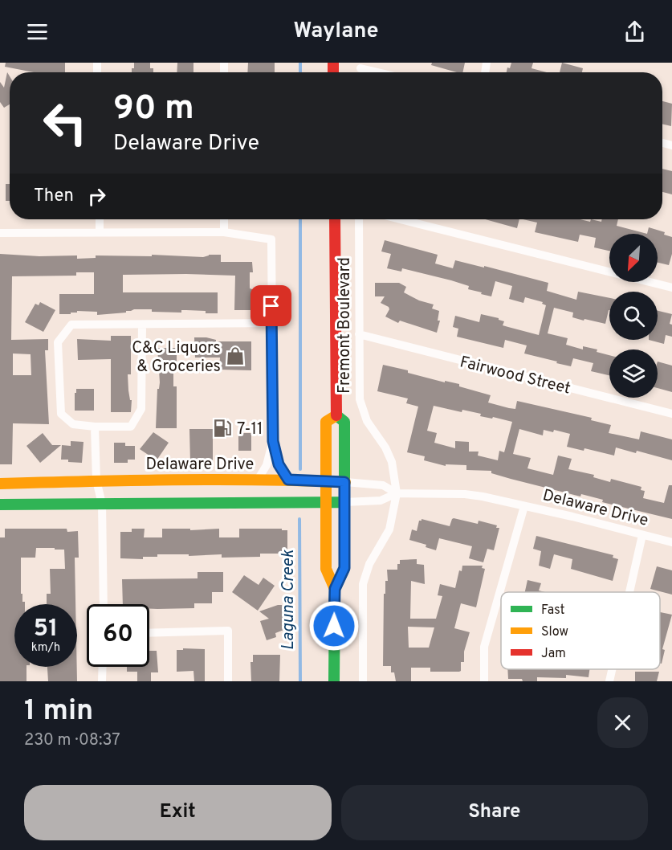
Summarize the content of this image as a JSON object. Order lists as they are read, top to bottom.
{
  "streets": {
    "street": ["Fremont Boulevard", "Fairwood Street", "Delaware Drive"]
  },
  "crossings": [
    ["Fremont Boulevard", "Fairwood Street"],
    ["Fremont Boulevard", "Delaware Drive"]
  ],
  "water": ["Laguna Creek"],
  "places": {
    "shop": ["C&C Liquors & Groceries"],
    "fuel station": ["7-11"]
  },
  "legend": ["Fast", "Slow", "Jam"],
  "north": "bottom left",
  "page": {
    "header": "Waylane",
    "turn": ["90 m", "Delaware Drive"],
    "then": "Then",
    "speed": "51 km/h",
    "limit": "60",
    "heading": ["1 min", "230 m · 08:37"],
    "buttons": ["Exit", "Share"]
  }
}
